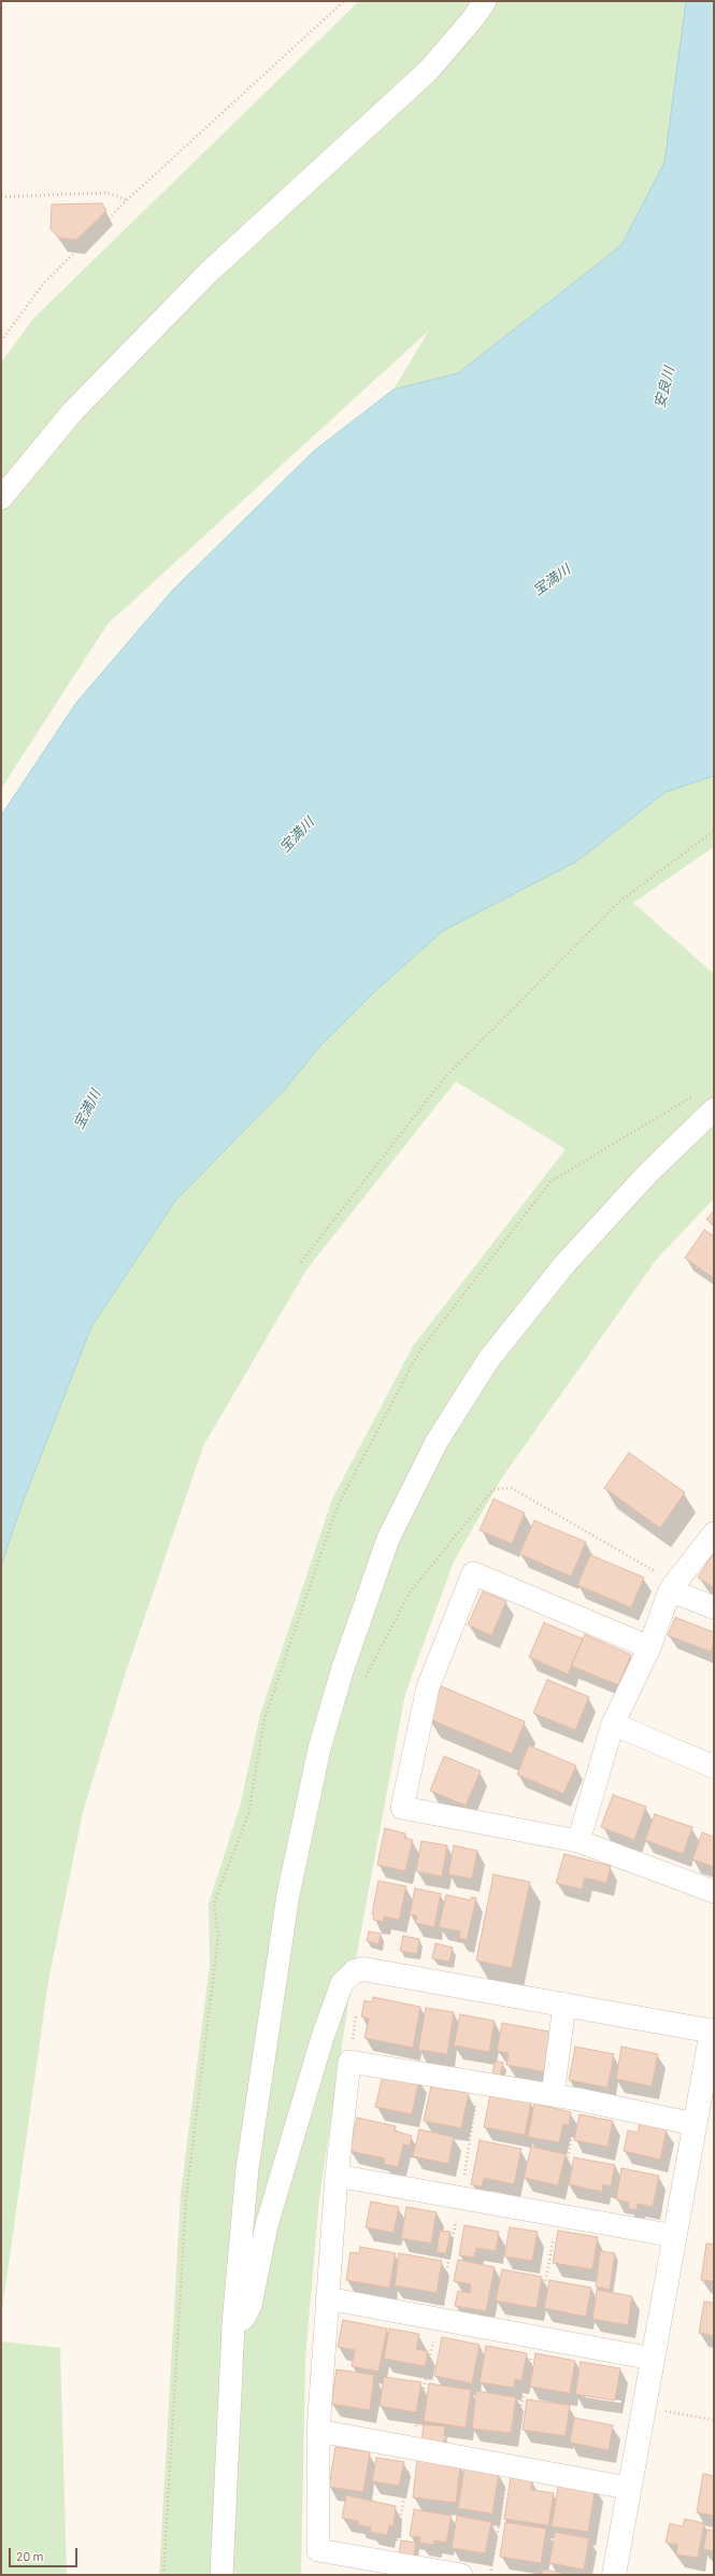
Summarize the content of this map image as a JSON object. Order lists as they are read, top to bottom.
{
  "water": ["安良川", "宝満川"],
  "scale_bar": "20 m"
}
